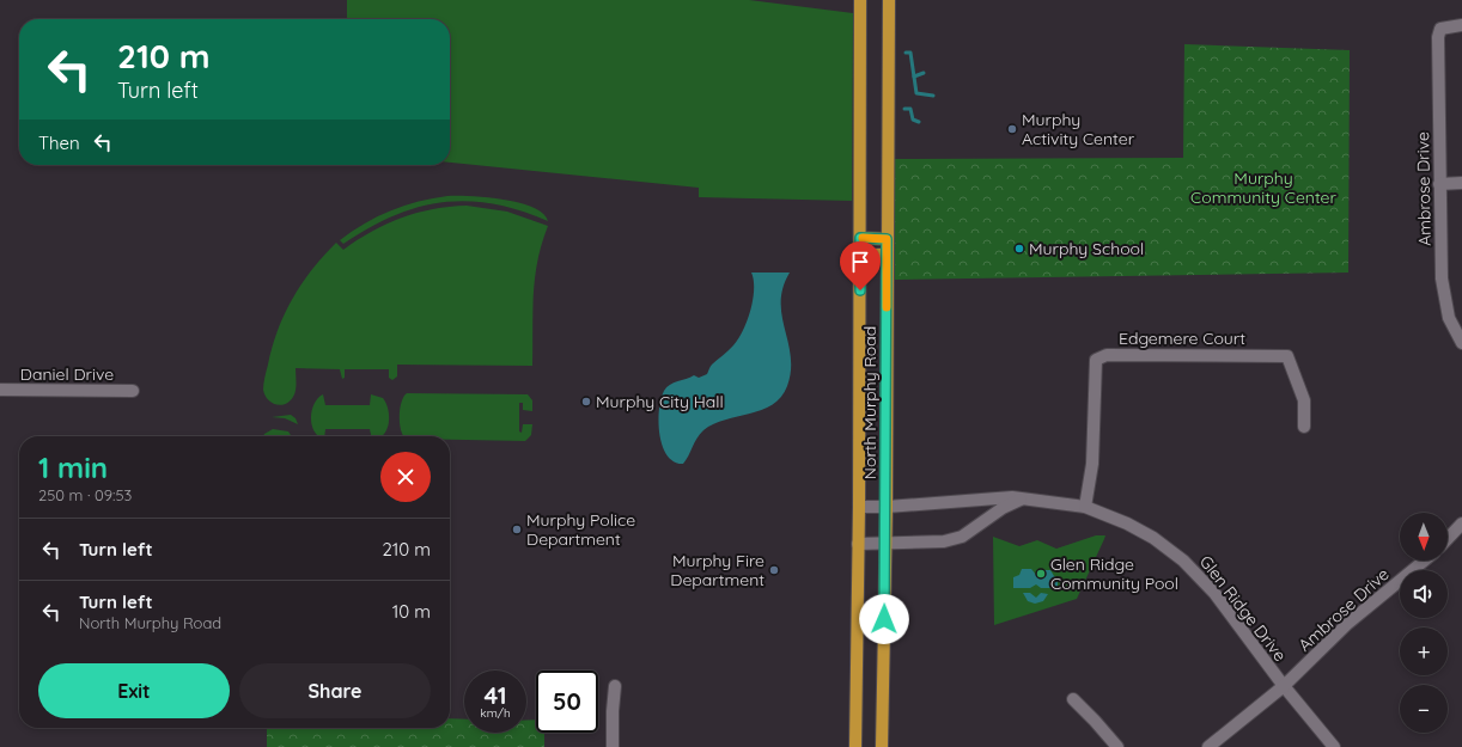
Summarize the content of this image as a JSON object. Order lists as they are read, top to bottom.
{
  "streets": {
    "main road": ["North Murphy Road"],
    "street": [
      "Ambrose Drive",
      "Edgemere Court",
      "Daniel Drive",
      "Glen Ridge Drive"
    ]
  },
  "crossings": [
    ["Ambrose Drive", "Glen Ridge Drive"],
    ["Edgemere Court", "Glen Ridge Drive"],
    ["North Murphy Road", "Glen Ridge Drive"]
  ],
  "parks": ["Murphy Community Center"],
  "places": [
    "Murphy Activity Center",
    "Murphy School",
    "Murphy City Hall",
    "Murphy Police Department",
    "Murphy Fire Department",
    "Glen Ridge Community Pool"
  ],
  "north": "bottom",
  "page": {
    "turn": ["210 m", "Turn left"],
    "then": "Then",
    "heading": ["1 min", "250 m · 09:53"],
    "map_buttons": ["+", "−"],
    "list": [
      {
        "name": "Turn left",
        "value": "210 m"
      },
      {
        "name": "Turn left",
        "note": "North Murphy Road",
        "value": "10 m"
      }
    ],
    "buttons": ["Exit", "Share"],
    "speed": "41 km/h",
    "limit": "50"
  }
}
